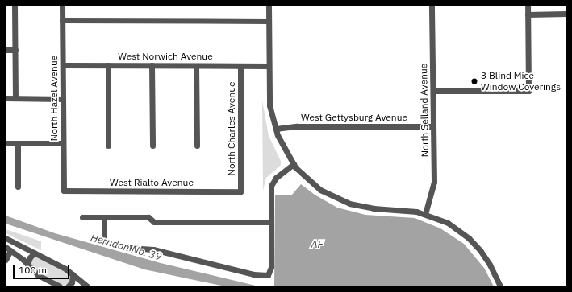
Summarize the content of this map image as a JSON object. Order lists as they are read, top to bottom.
{
  "streets": {
    "street": [
      "West Norwich Avenue",
      "North Hazel Avenue",
      "North Selland Avenue",
      "West Gettysburg Avenue",
      "North Charles Avenue",
      "West Rialto Avenue"
    ]
  },
  "crossings": [
    ["West Norwich Avenue", "North Hazel Avenue"],
    ["West Norwich Avenue", "North Charles Avenue"],
    ["North Hazel Avenue", "West Rialto Avenue"],
    ["North Selland Avenue", "West Gettysburg Avenue"],
    ["North Charles Avenue", "West Rialto Avenue"]
  ],
  "water": ["AF", "Herndon No. 39"],
  "places": ["3 Blind Mice Window Coverings"],
  "scale_bar": "100 m"
}
